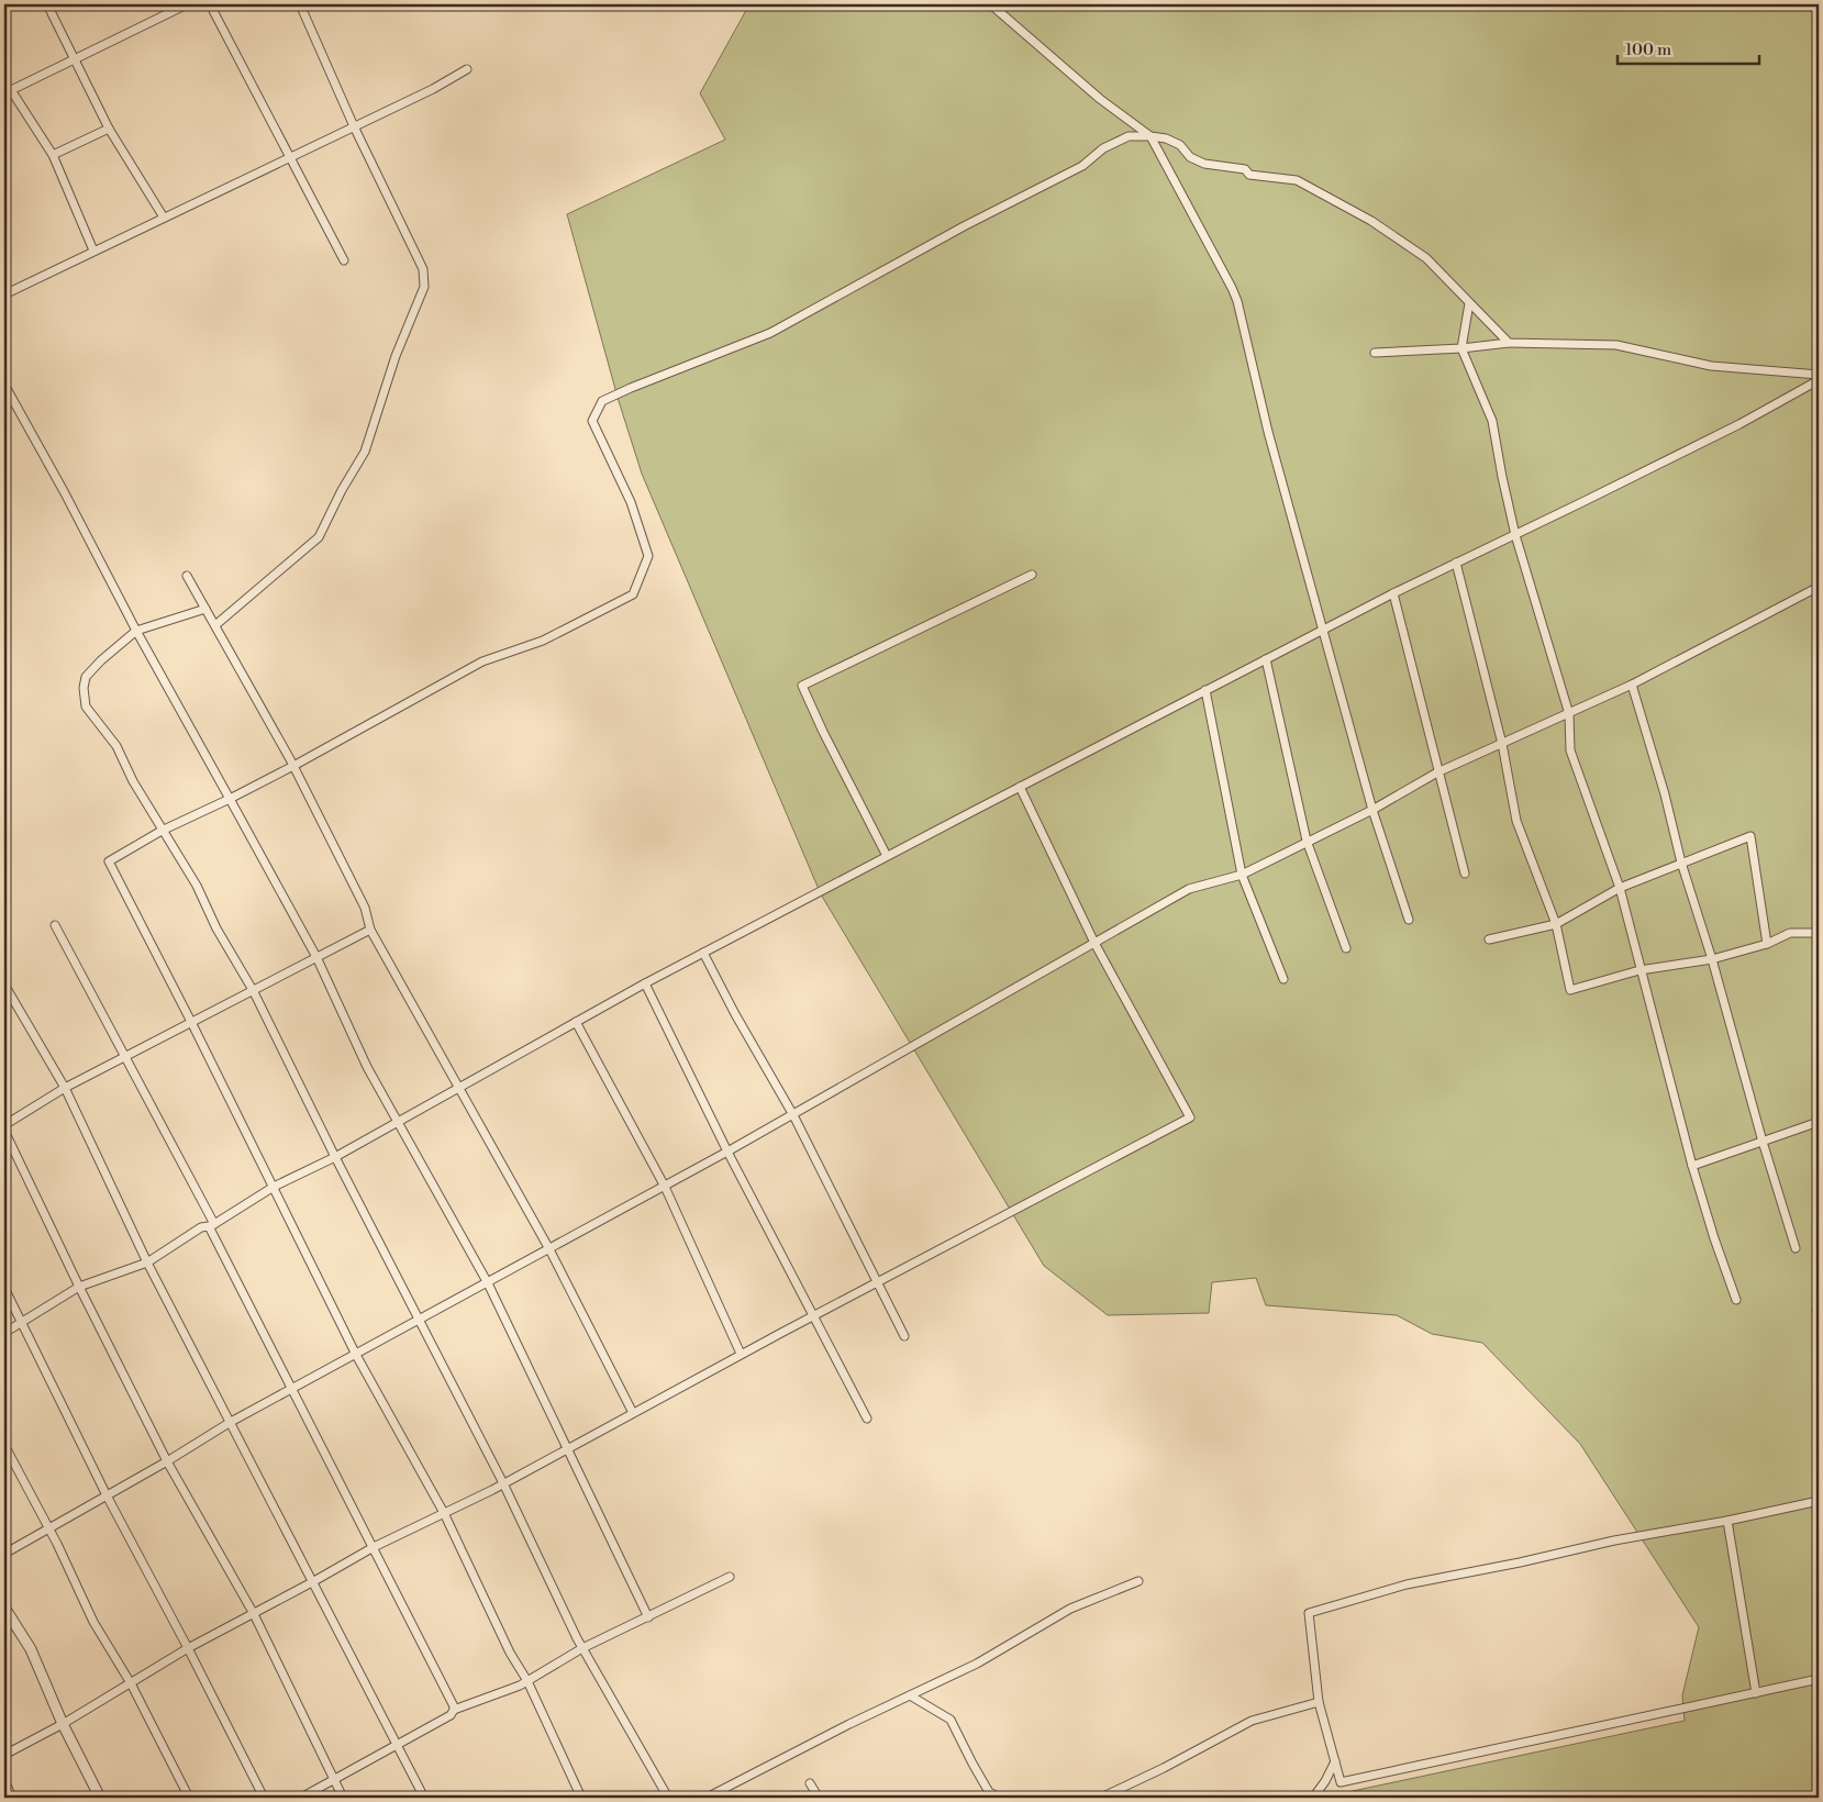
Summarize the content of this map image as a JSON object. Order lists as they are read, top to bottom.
{
  "scale_bar": "100 m"
}
